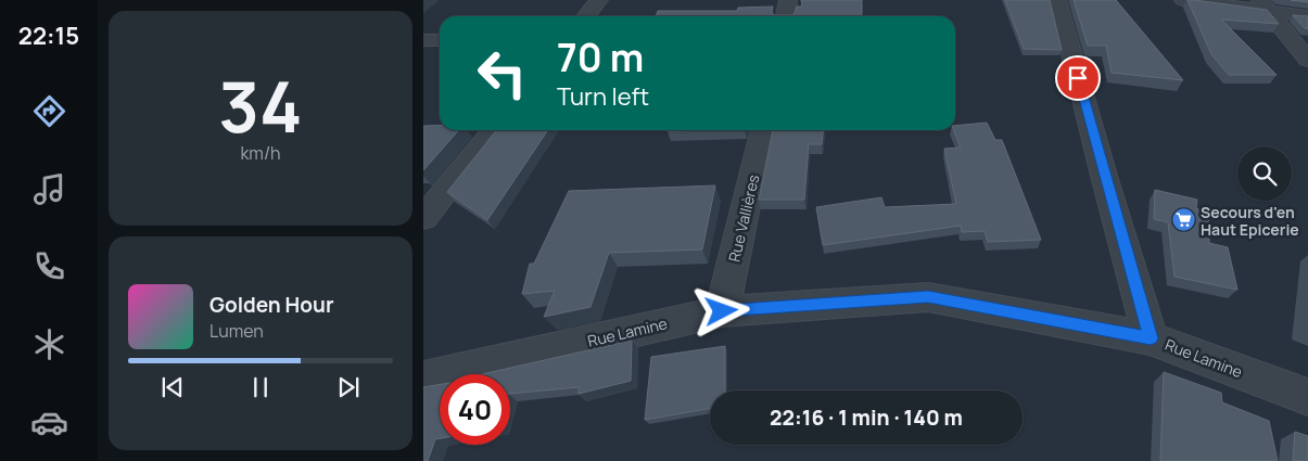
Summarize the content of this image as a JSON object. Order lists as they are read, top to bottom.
{
  "streets": {
    "street": ["Rue Vallières", "Rue Lamine"]
  },
  "crossings": [
    ["Rue Vallières", "Rue Lamine"]
  ],
  "places": {
    "supermarket": ["Secours d'en Haut Epicerie"]
  },
  "page": {
    "tabs": "22:15",
    "tile": ["34", "km/h"],
    "turn": ["70 m", "Turn left"],
    "song": ["Golden Hour", "Lumen"],
    "limit": "40",
    "trip": "22:16 · 1 min · 140 m"
  }
}
